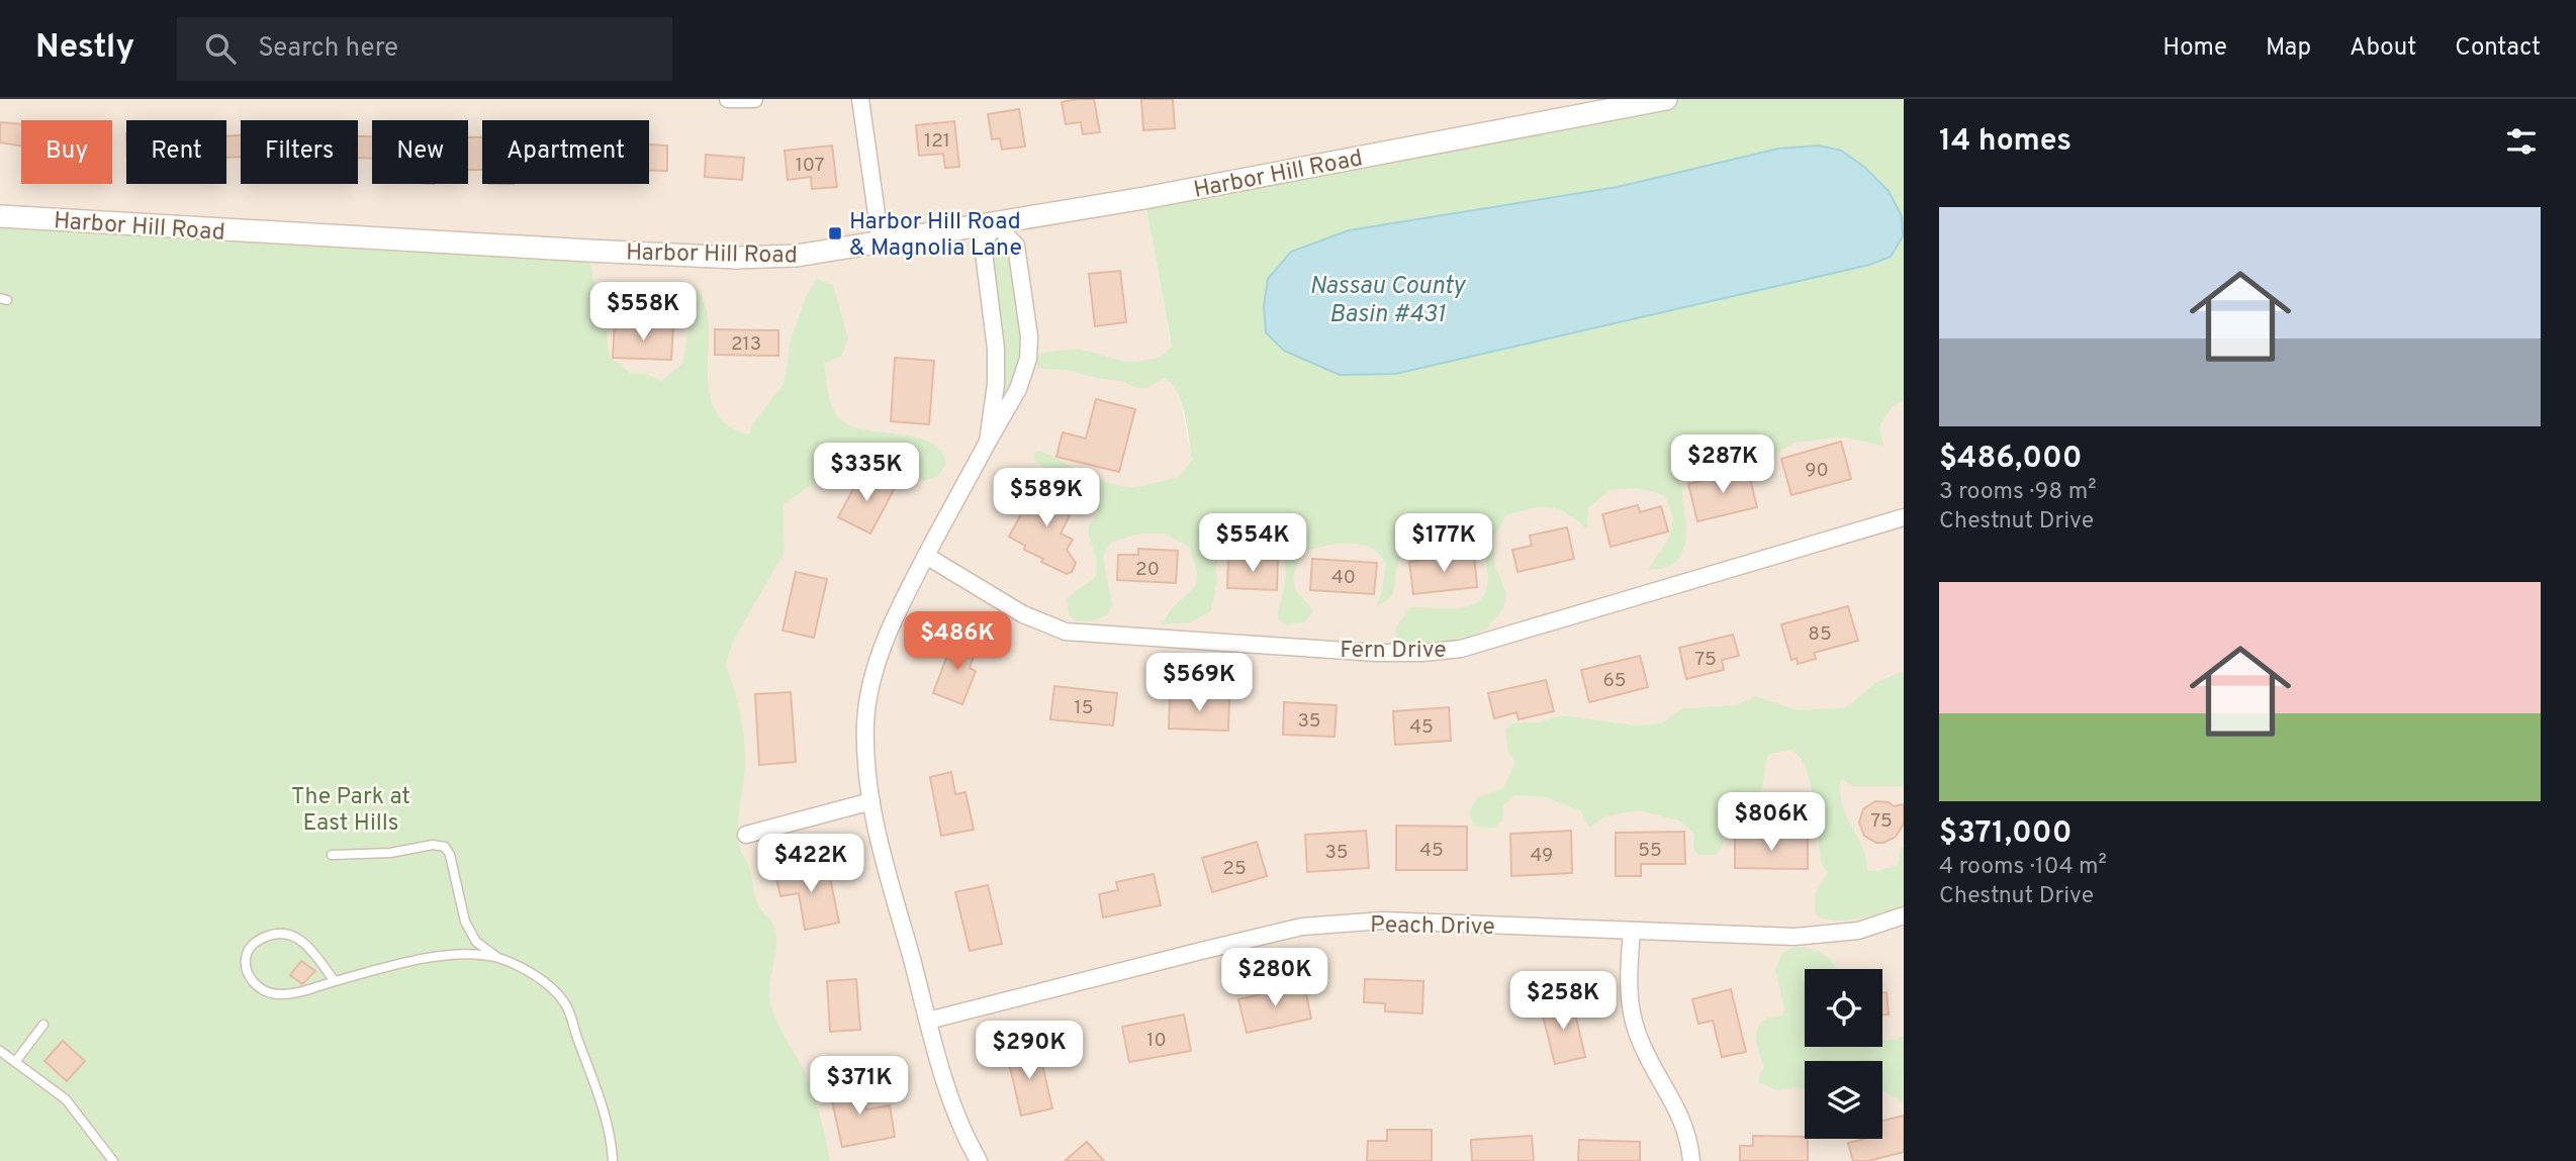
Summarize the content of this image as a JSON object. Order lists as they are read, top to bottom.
{
  "streets": {
    "street": ["Harbor Hill Road", "Fern Drive", "Peach Drive"]
  },
  "water": ["Nassau County Basin #431"],
  "parks": ["The Park at East Hills"],
  "places": {
    "transit": ["Harbor Hill Road & Magnolia Lane"]
  },
  "house_numbers": [
    "121",
    "107",
    "213",
    "90",
    "20",
    "40",
    "85",
    "75",
    "65",
    "15",
    "35",
    "45",
    "75",
    "45",
    "55",
    "35",
    "49",
    "25",
    "10"
  ],
  "page": {
    "header": "Nestly",
    "search": "Search here",
    "nav": [
      "Home",
      "Map",
      "About",
      "Contact"
    ],
    "heading": "14 homes",
    "chip": [
      "Buy",
      "Rent",
      "Filters",
      "New",
      "Apartment"
    ],
    "list": [
      {
        "name": "$486,000",
        "note": "3 rooms · 98 m² · Chestnut Drive"
      },
      {
        "name": "$371,000",
        "note": "4 rooms · 104 m² · Chestnut Drive"
      }
    ],
    "price": [
      "$558K",
      "$287K",
      "$335K",
      "$589K",
      "$554K",
      "$177K",
      "$486K",
      "$569K",
      "$806K",
      "$422K",
      "$280K",
      "$258K",
      "$290K",
      "$371K"
    ]
  }
}
